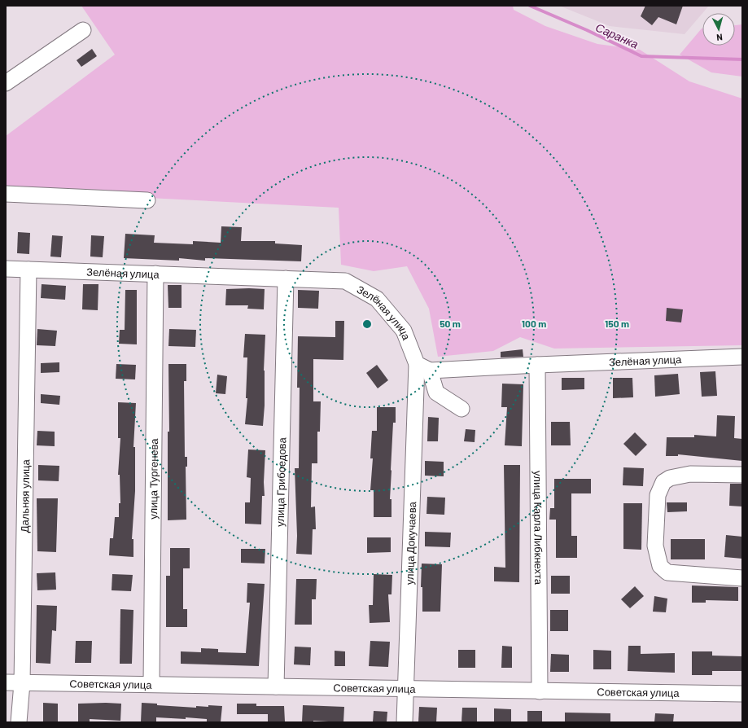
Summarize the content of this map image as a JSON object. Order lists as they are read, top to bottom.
{
  "streets": {
    "street": [
      "Зелёная улица",
      "улица Тургенева",
      "улица Грибоедова",
      "Дальняя улица",
      "улица Карла Либкнехта",
      "улица Докучаева",
      "Советская улица"
    ]
  },
  "crossings": [
    ["Зелёная улица", "улица Тургенева"],
    ["Зелёная улица", "улица Грибоедова"],
    ["Зелёная улица", "Дальняя улица"],
    ["Зелёная улица", "улица Карла Либкнехта"],
    ["Зелёная улица", "улица Докучаева"],
    ["улица Тургенева", "Советская улица"],
    ["улица Грибоедова", "Советская улица"],
    ["Дальняя улица", "Советская улица"],
    ["улица Карла Либкнехта", "Советская улица"],
    ["улица Докучаева", "Советская улица"]
  ],
  "water": ["Саранка"],
  "north": "bottom",
  "rings": ["50 m", "100 m", "150 m"]
}
